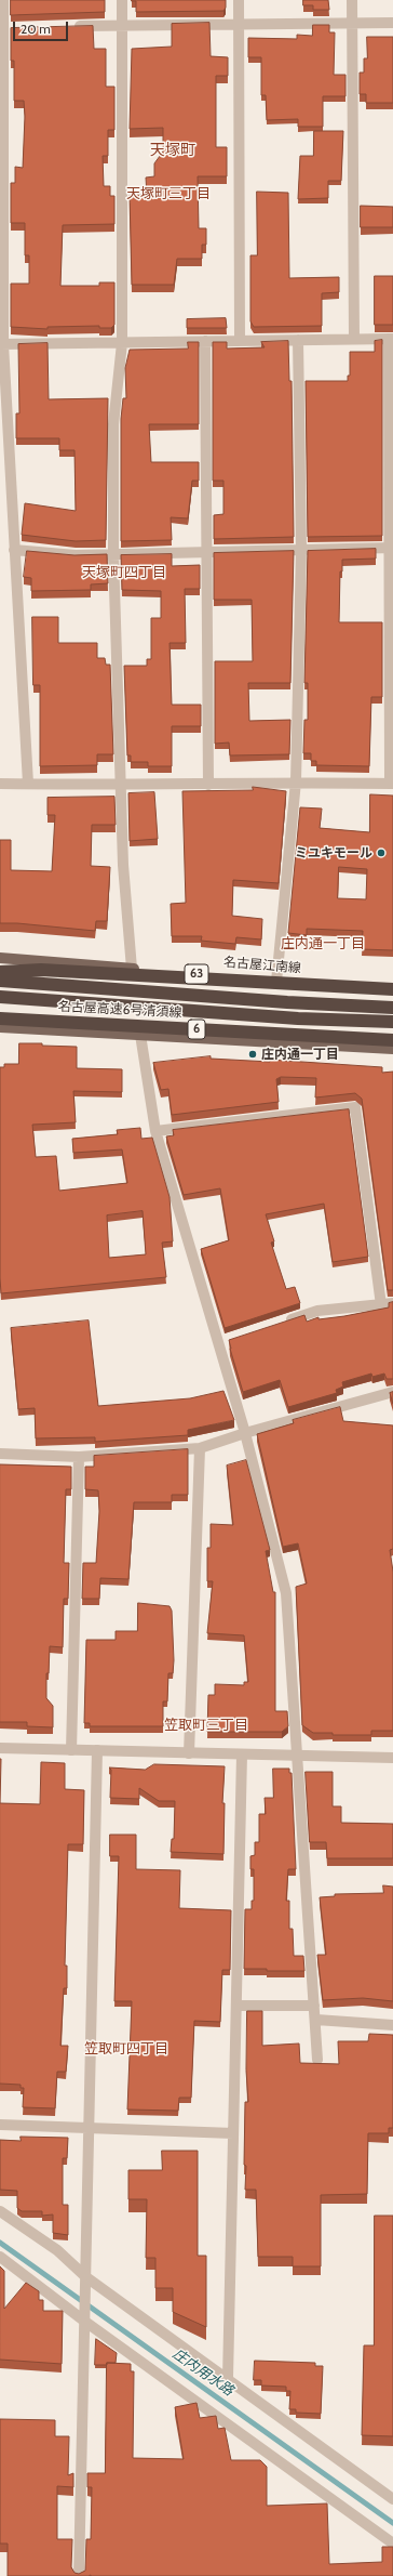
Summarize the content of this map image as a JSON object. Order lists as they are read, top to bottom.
{
  "streets": {
    "highway": ["名古屋高速6号清須線", "6"],
    "main road": ["名古屋江南線", "63"]
  },
  "districts": [
    "天塚町",
    "天塚町三丁目",
    "天塚町四丁目",
    "庄内通一丁目",
    "笠取町三丁目",
    "笠取町四丁目"
  ],
  "water": ["庄内用水路"],
  "places": ["ミユキモール", "庄内通一丁目"],
  "scale_bar": "20 m"
}
